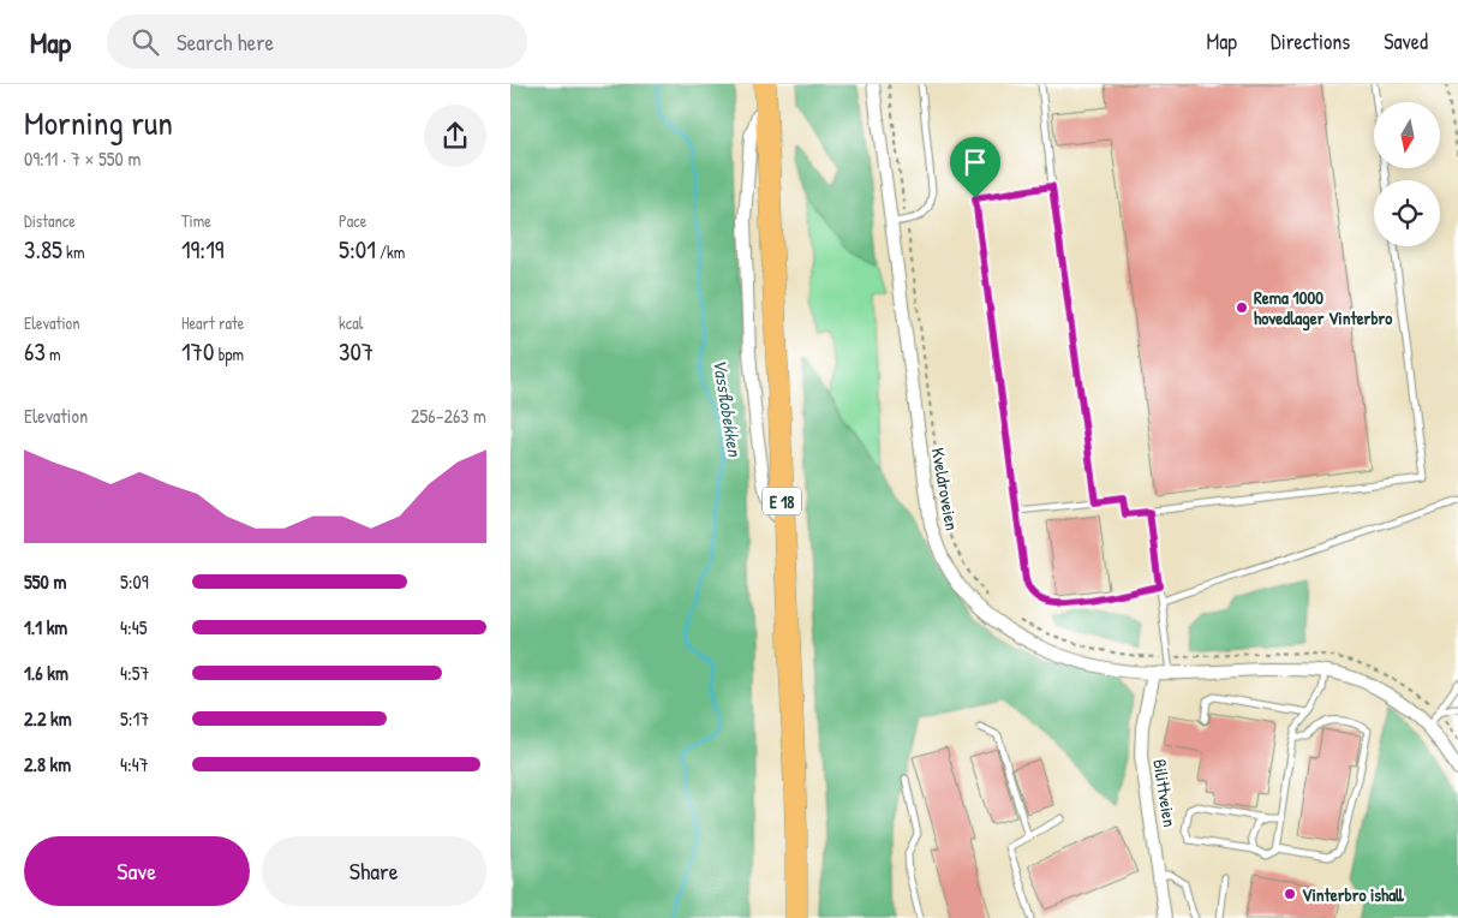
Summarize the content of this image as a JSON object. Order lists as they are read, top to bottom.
{
  "streets": {
    "highway": ["E 18"],
    "street": ["Kveldroveien", "Bilittveien"]
  },
  "crossings": [
    ["Kveldroveien", "Bilittveien"]
  ],
  "water": ["Vassflobekken"],
  "places": ["Rema 1000 hovedlager Vinterbro", "Vinterbro ishall"],
  "north": "bottom",
  "page": {
    "header": "Map",
    "search": "Search here",
    "nav": ["Map", "Directions", "Saved"],
    "heading": ["Morning run", "09:11 · 7 × 550 m"],
    "stats": [
      ["Distance", "3.85 km"],
      ["Time", "19:19"],
      ["Pace", "5:01 /km"],
      ["Elevation", "63 m"],
      ["Heart rate", "170 bpm"],
      ["kcal", "307"]
    ],
    "chart": ["Elevation", "256–263 m"],
    "list": [
      {
        "name": "550 m",
        "note": "5:09"
      },
      {
        "name": "1.1 km",
        "note": "4:45"
      },
      {
        "name": "1.6 km",
        "note": "4:57"
      },
      {
        "name": "2.2 km",
        "note": "5:17"
      },
      {
        "name": "2.8 km",
        "note": "4:47"
      }
    ],
    "buttons": ["Save", "Share"]
  }
}
